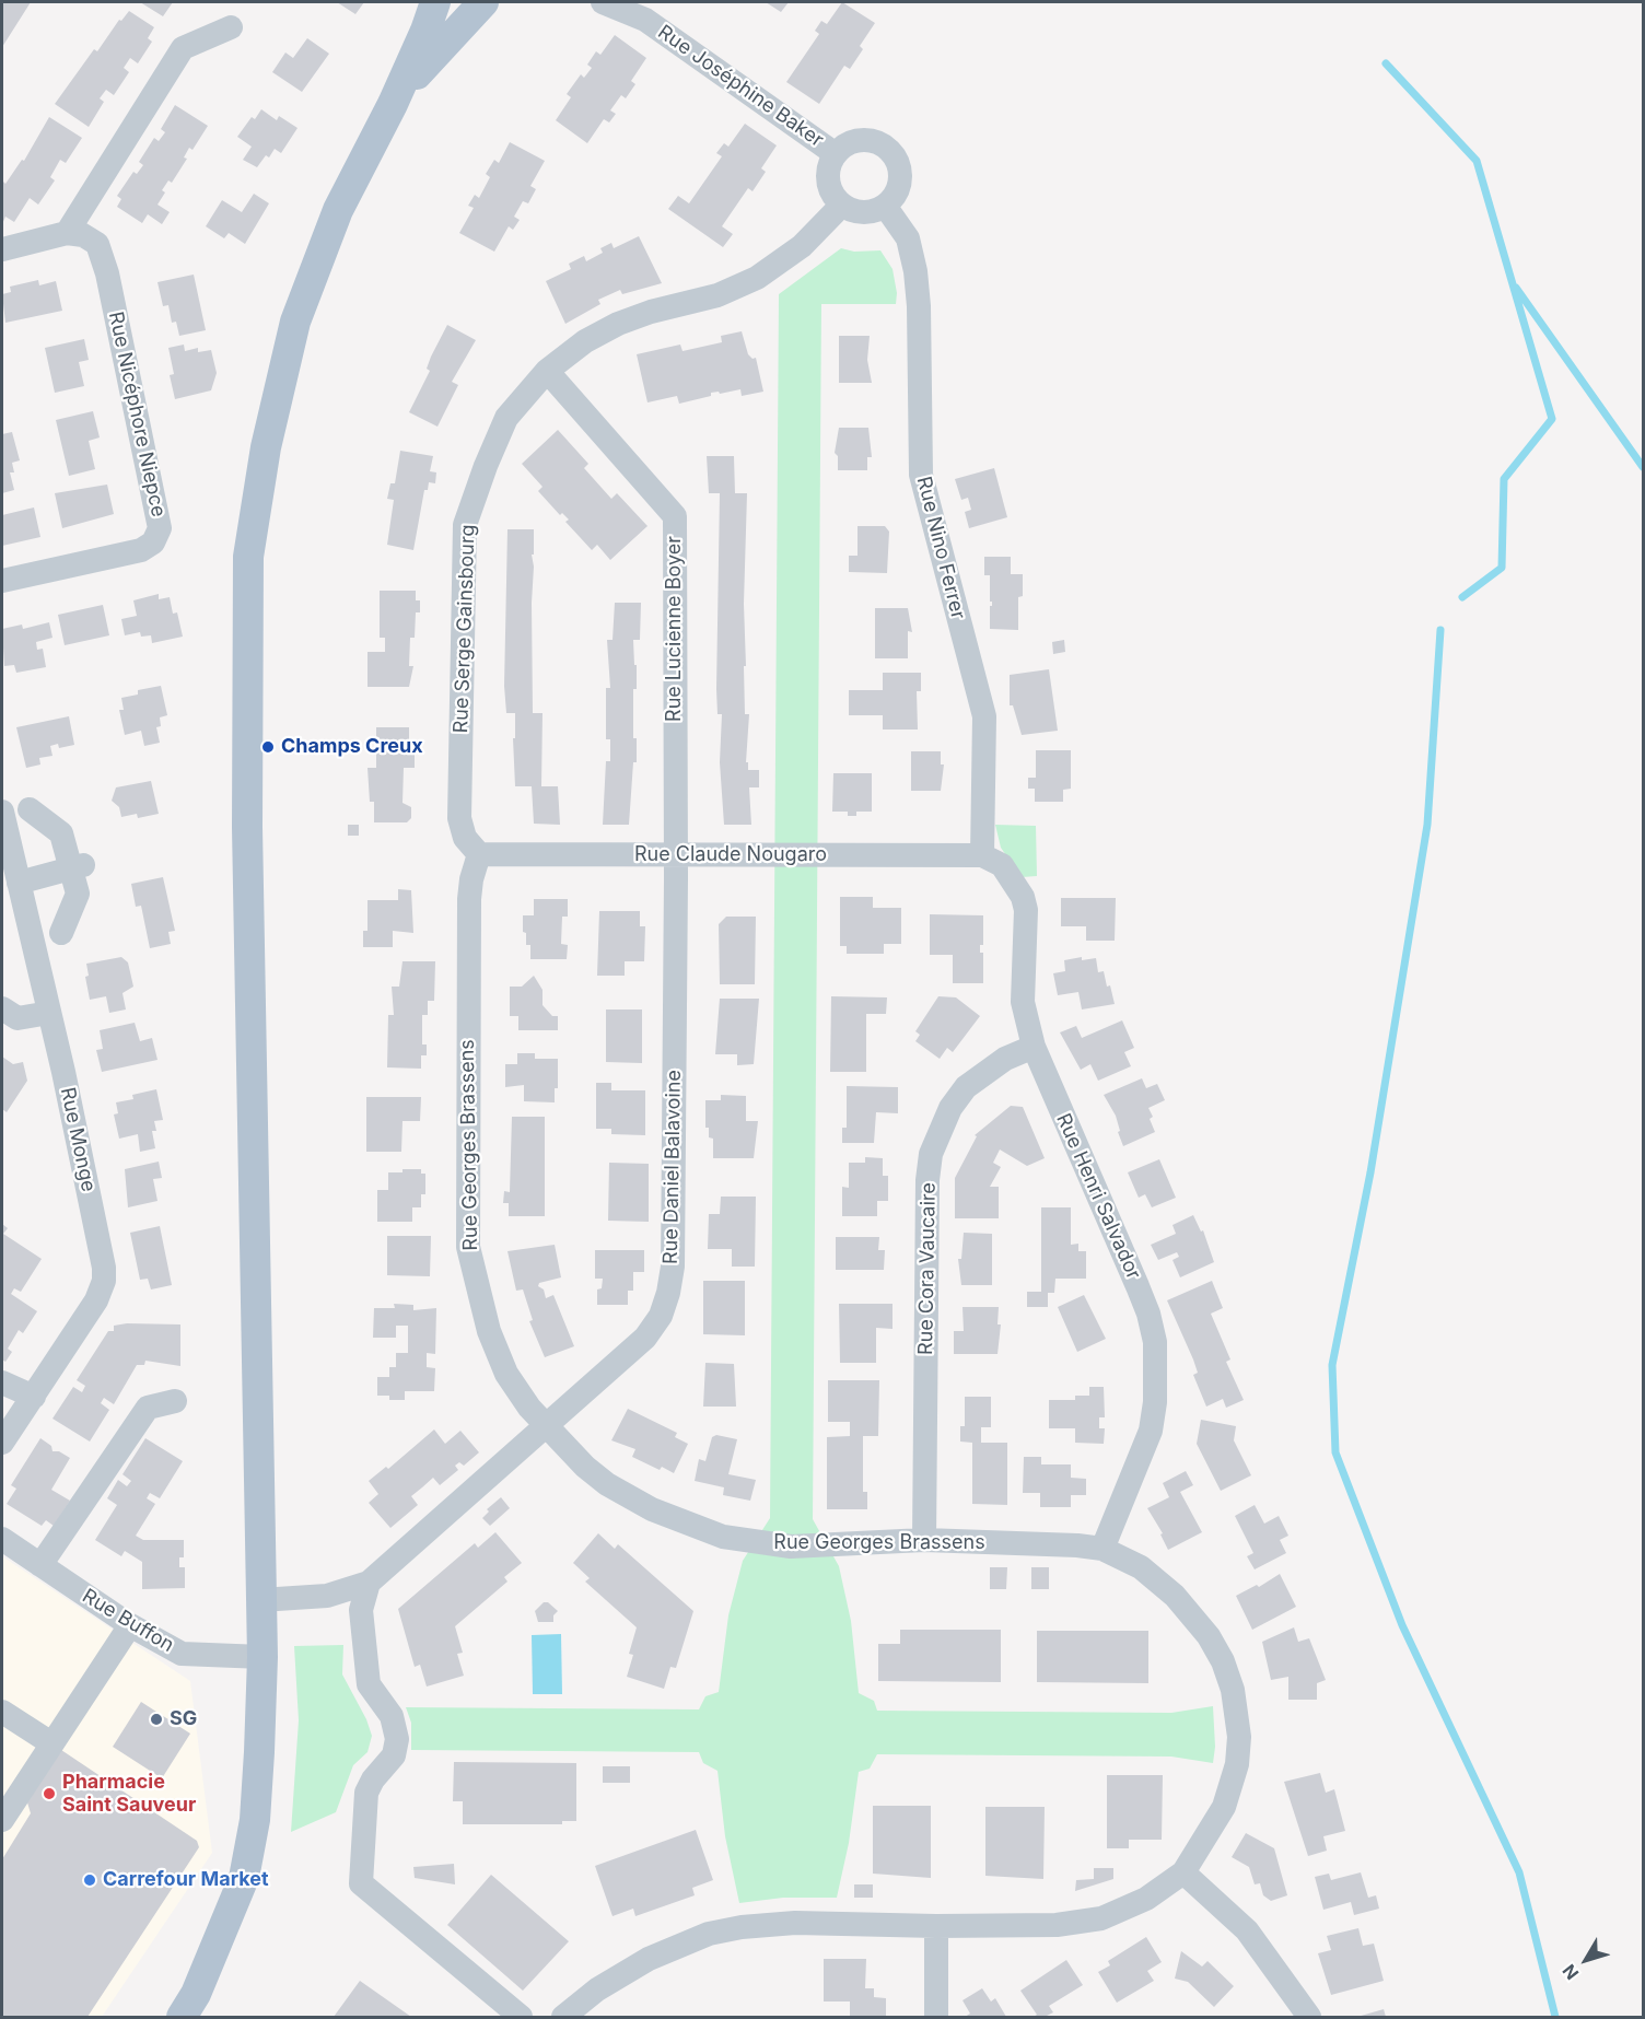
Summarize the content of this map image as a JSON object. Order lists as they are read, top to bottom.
{
  "streets": {
    "street": [
      "Rue Joséphine Baker",
      "Rue Nicéphore Niepce",
      "Rue Nino Ferrer",
      "Rue Serge Gainsbourg",
      "Rue Lucienne Boyer",
      "Rue Claude Nougaro",
      "Rue Monge",
      "Rue Georges Brassens",
      "Rue Daniel Balavoine",
      "Rue Henri Salvador",
      "Rue Cora Vaucaire",
      "Rue Buffon"
    ]
  },
  "crossings": [
    ["Rue Joséphine Baker", "Rue Nino Ferrer"],
    ["Rue Joséphine Baker", "Rue Serge Gainsbourg"],
    ["Rue Nino Ferrer", "Rue Serge Gainsbourg"],
    ["Rue Nino Ferrer", "Rue Claude Nougaro"],
    ["Rue Nino Ferrer", "Rue Henri Salvador"],
    ["Rue Serge Gainsbourg", "Rue Lucienne Boyer"],
    ["Rue Serge Gainsbourg", "Rue Claude Nougaro"],
    ["Rue Serge Gainsbourg", "Rue Georges Brassens"],
    ["Rue Lucienne Boyer", "Rue Claude Nougaro"],
    ["Rue Lucienne Boyer", "Rue Daniel Balavoine"],
    ["Rue Claude Nougaro", "Rue Georges Brassens"],
    ["Rue Claude Nougaro", "Rue Daniel Balavoine"],
    ["Rue Claude Nougaro", "Rue Henri Salvador"],
    ["Rue Georges Brassens", "Rue Daniel Balavoine"],
    ["Rue Georges Brassens", "Rue Henri Salvador"],
    ["Rue Georges Brassens", "Rue Cora Vaucaire"],
    ["Rue Henri Salvador", "Rue Cora Vaucaire"]
  ],
  "places": [
    "Champs Creux",
    "SG",
    "Pharmacie Saint Sauveur",
    "Carrefour Market"
  ],
  "north": "bottom left"
}
